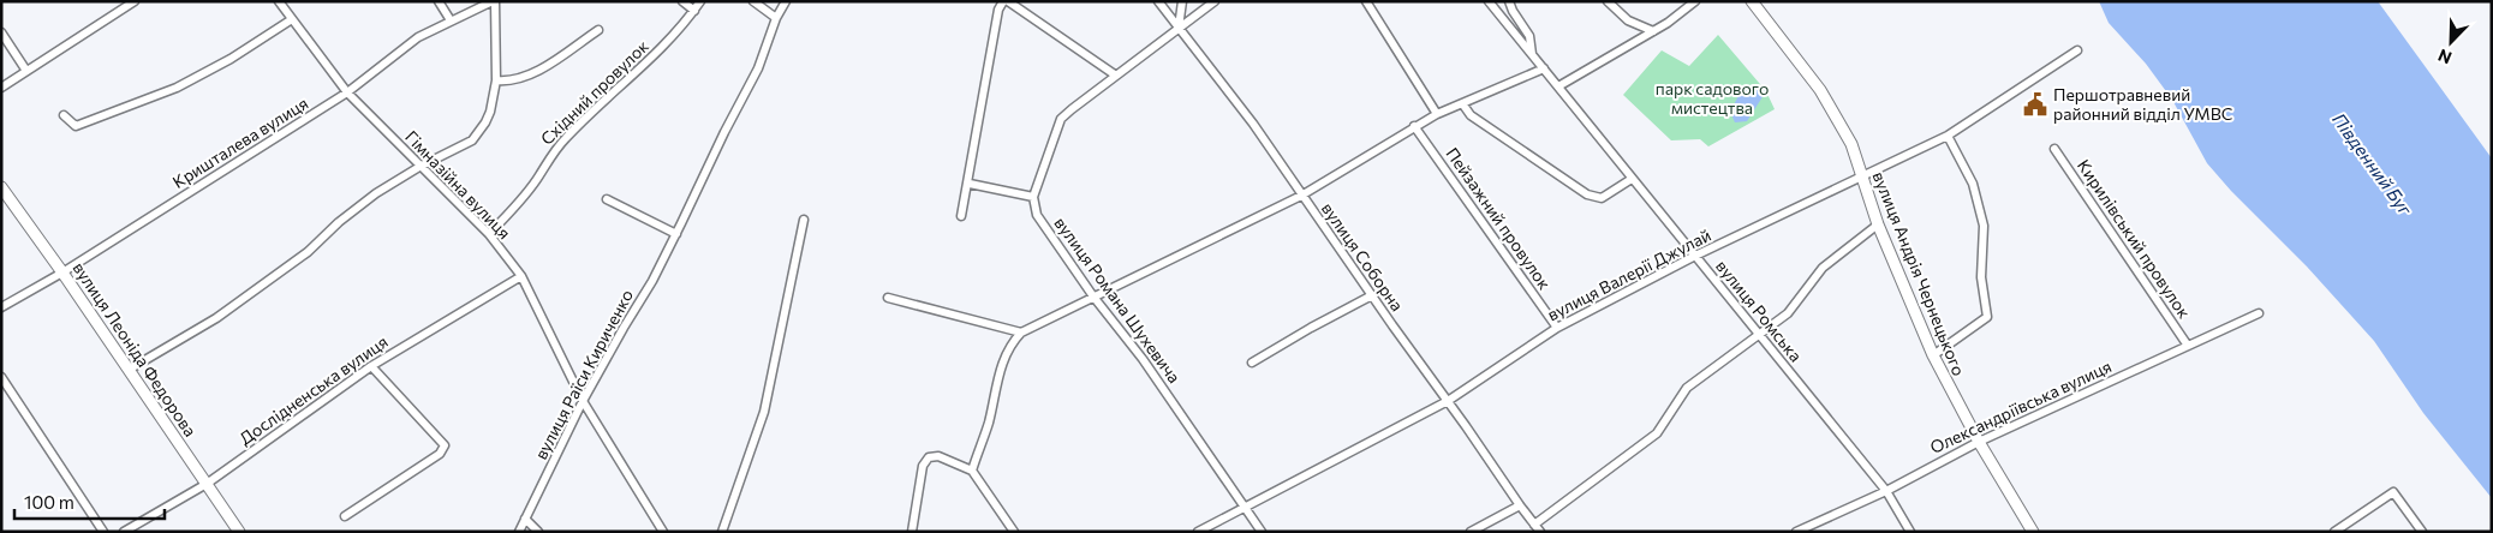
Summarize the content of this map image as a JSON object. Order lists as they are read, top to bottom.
{
  "streets": {
    "street": [
      "Східний провулок",
      "Кришталева вулиця",
      "Гімназійна вулиця",
      "Пейзажний провулок",
      "Кирилівський провулок",
      "вулиця Соборна",
      "вулиця Андрія Чернецького",
      "вулиця Валерії Джулай",
      "вулиця Романа Шухевича",
      "вулиця Ромська",
      "вулиця Леоніда Федорова",
      "вулиця Раїси Кириченко",
      "Дослідненська вулиця",
      "Олександріївська вулиця"
    ]
  },
  "crossings": [
    ["Східний провулок", "Гімназійна вулиця"],
    ["Кришталева вулиця", "Гімназійна вулиця"],
    ["Кришталева вулиця", "вулиця Леоніда Федорова"],
    ["Гімназійна вулиця", "вулиця Раїси Кириченко"],
    ["Гімназійна вулиця", "Дослідненська вулиця"],
    ["Пейзажний провулок", "вулиця Валерії Джулай"],
    ["Кирилівський провулок", "Олександріївська вулиця"],
    ["вулиця Соборна", "вулиця Валерії Джулай"],
    ["вулиця Андрія Чернецького", "вулиця Валерії Джулай"],
    ["вулиця Андрія Чернецького", "Олександріївська вулиця"],
    ["вулиця Валерії Джулай", "вулиця Романа Шухевича"],
    ["вулиця Валерії Джулай", "вулиця Ромська"],
    ["вулиця Ромська", "Олександріївська вулиця"],
    ["вулиця Леоніда Федорова", "Дослідненська вулиця"]
  ],
  "water": ["Південний Буг"],
  "parks": ["парк садового мистецтва"],
  "places": {
    "public building": ["Першотравневий районний відділ УМВС"]
  },
  "scale_bar": "100 m",
  "north": "bottom left"
}
